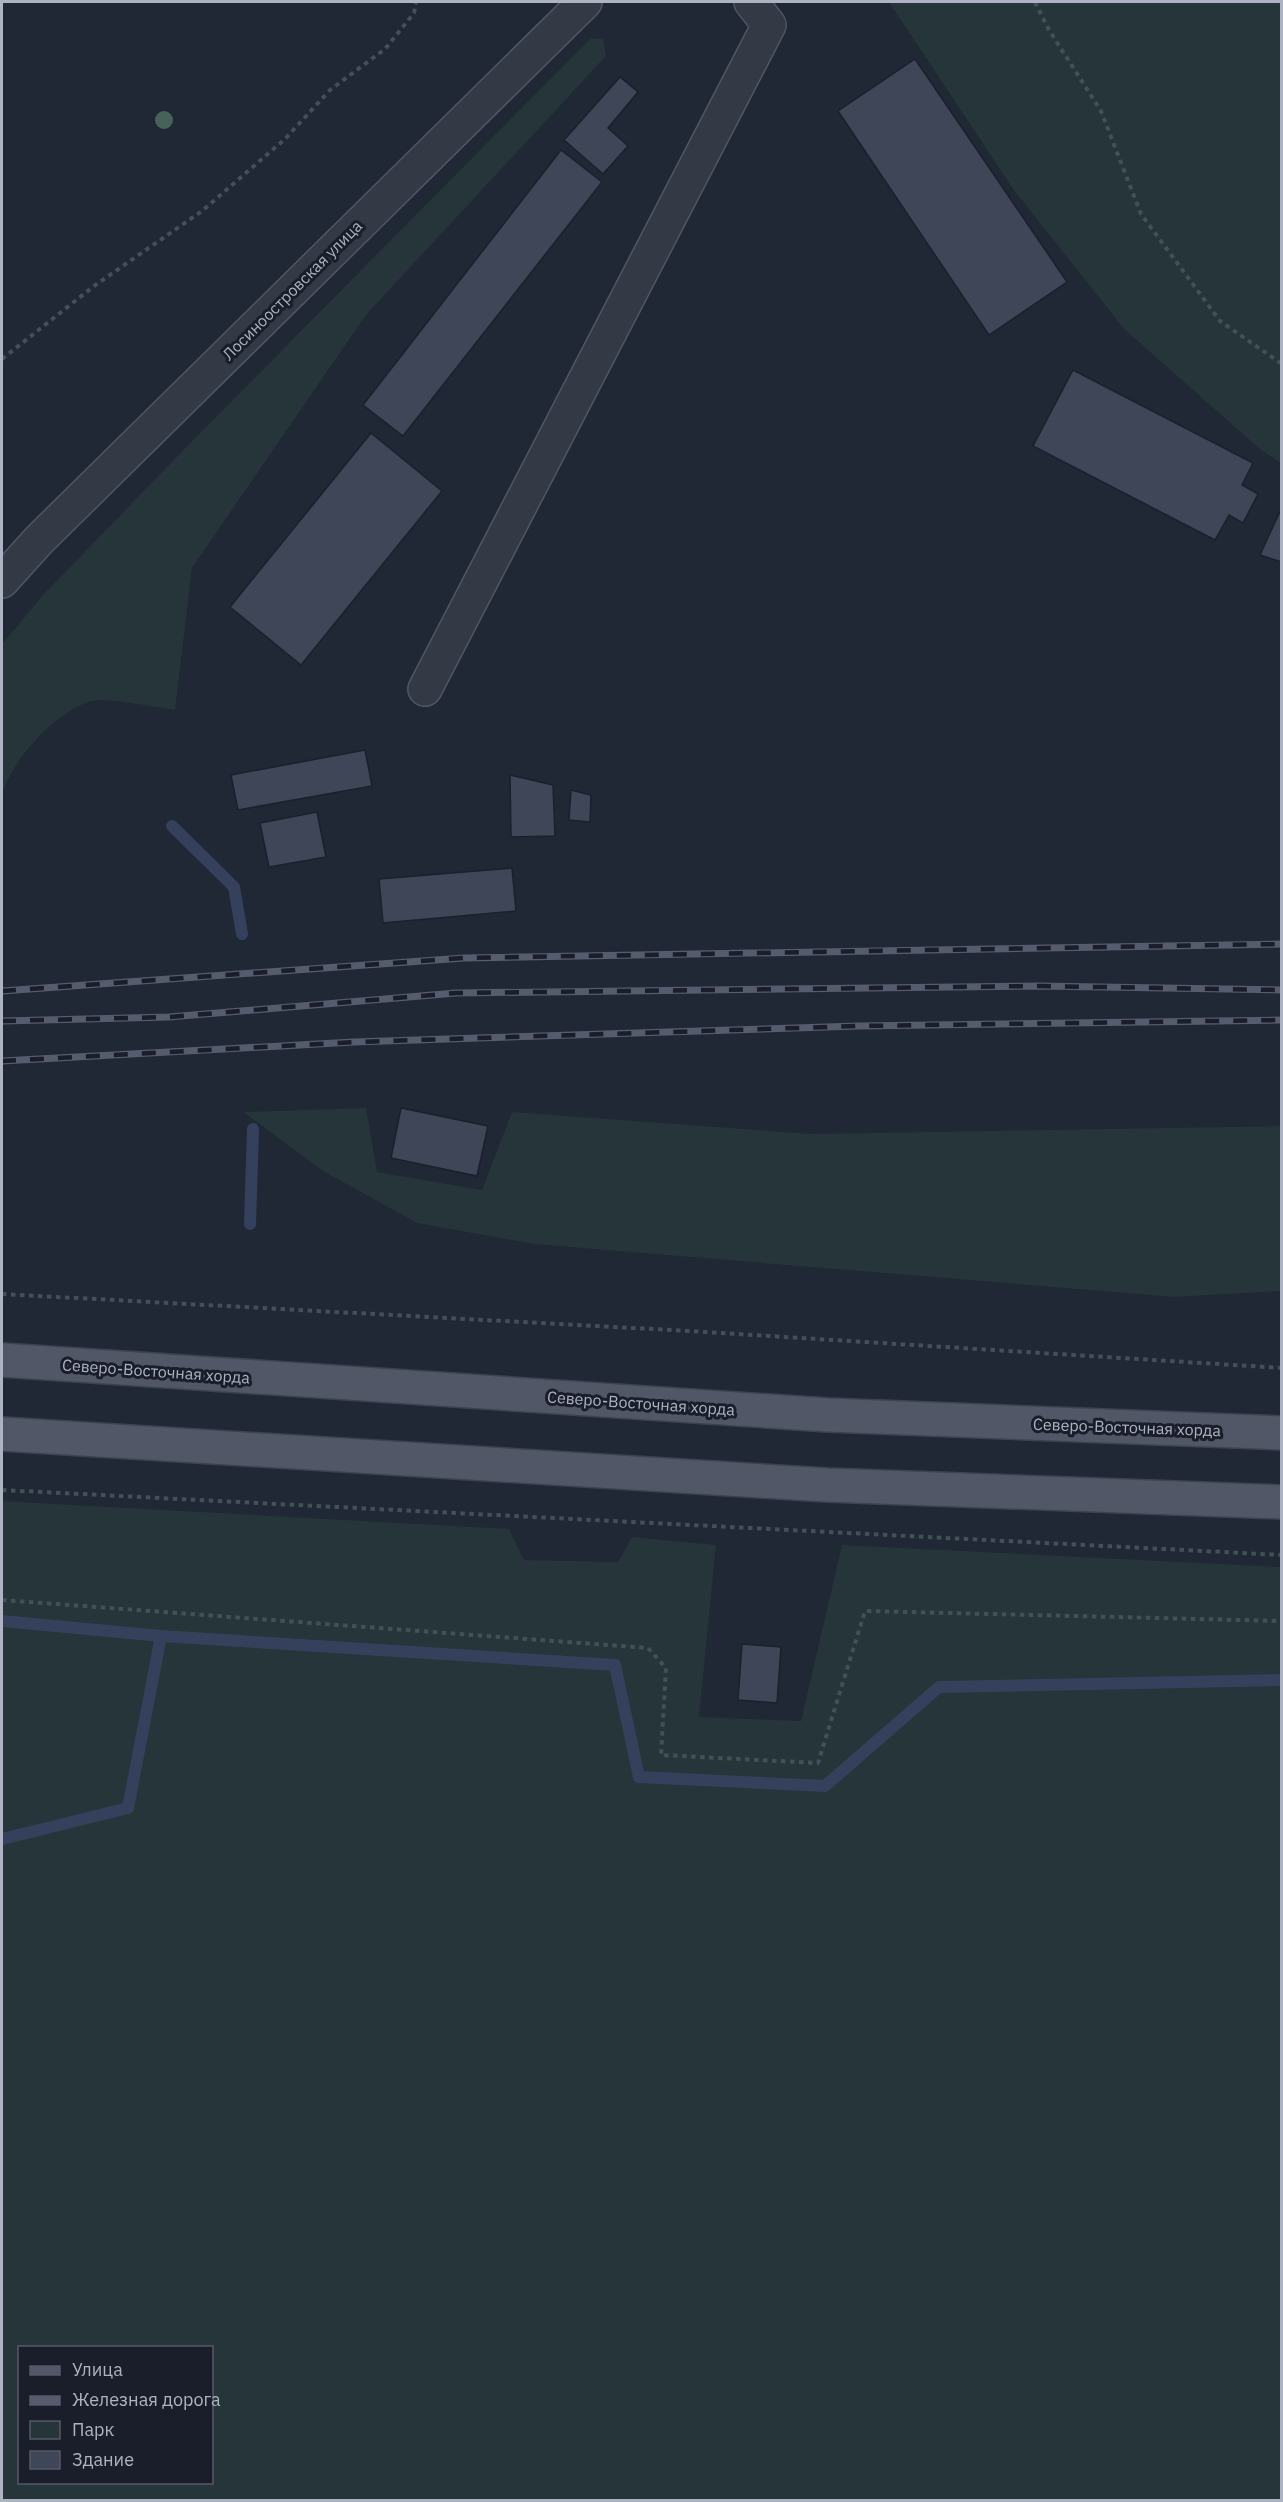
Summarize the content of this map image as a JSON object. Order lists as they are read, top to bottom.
{
  "streets": {
    "main road": ["Северо-Восточная хорда"],
    "street": ["Лосиноостровская улица"]
  },
  "legend": [
    "Улица",
    "Железная дорога",
    "Парк",
    "Здание"
  ]
}
